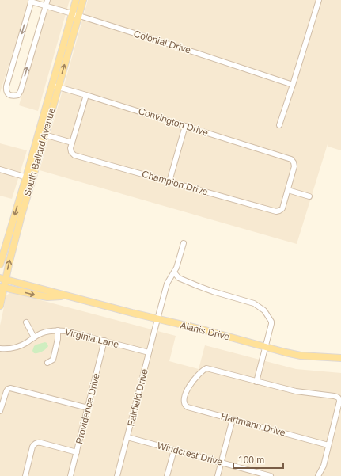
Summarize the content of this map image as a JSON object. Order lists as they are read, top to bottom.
{
  "streets": {
    "main road": ["South Ballard Avenue", "Alanis Drive"],
    "street": [
      "Colonial Drive",
      "Convington Drive",
      "Champion Drive",
      "Virginia Lane",
      "Fairfield Drive",
      "Providence Drive",
      "Hartmann Drive",
      "Windcrest Drive"
    ]
  },
  "crossings": [
    ["Colonial Drive", "South Ballard Avenue"],
    ["Convington Drive", "South Ballard Avenue"],
    ["Convington Drive", "Champion Drive"],
    ["South Ballard Avenue", "Alanis Drive"],
    ["Alanis Drive", "Fairfield Drive"],
    ["Virginia Lane", "Fairfield Drive"],
    ["Virginia Lane", "Providence Drive"],
    ["Fairfield Drive", "Windcrest Drive"]
  ],
  "scale_bar": "100 m"
}
